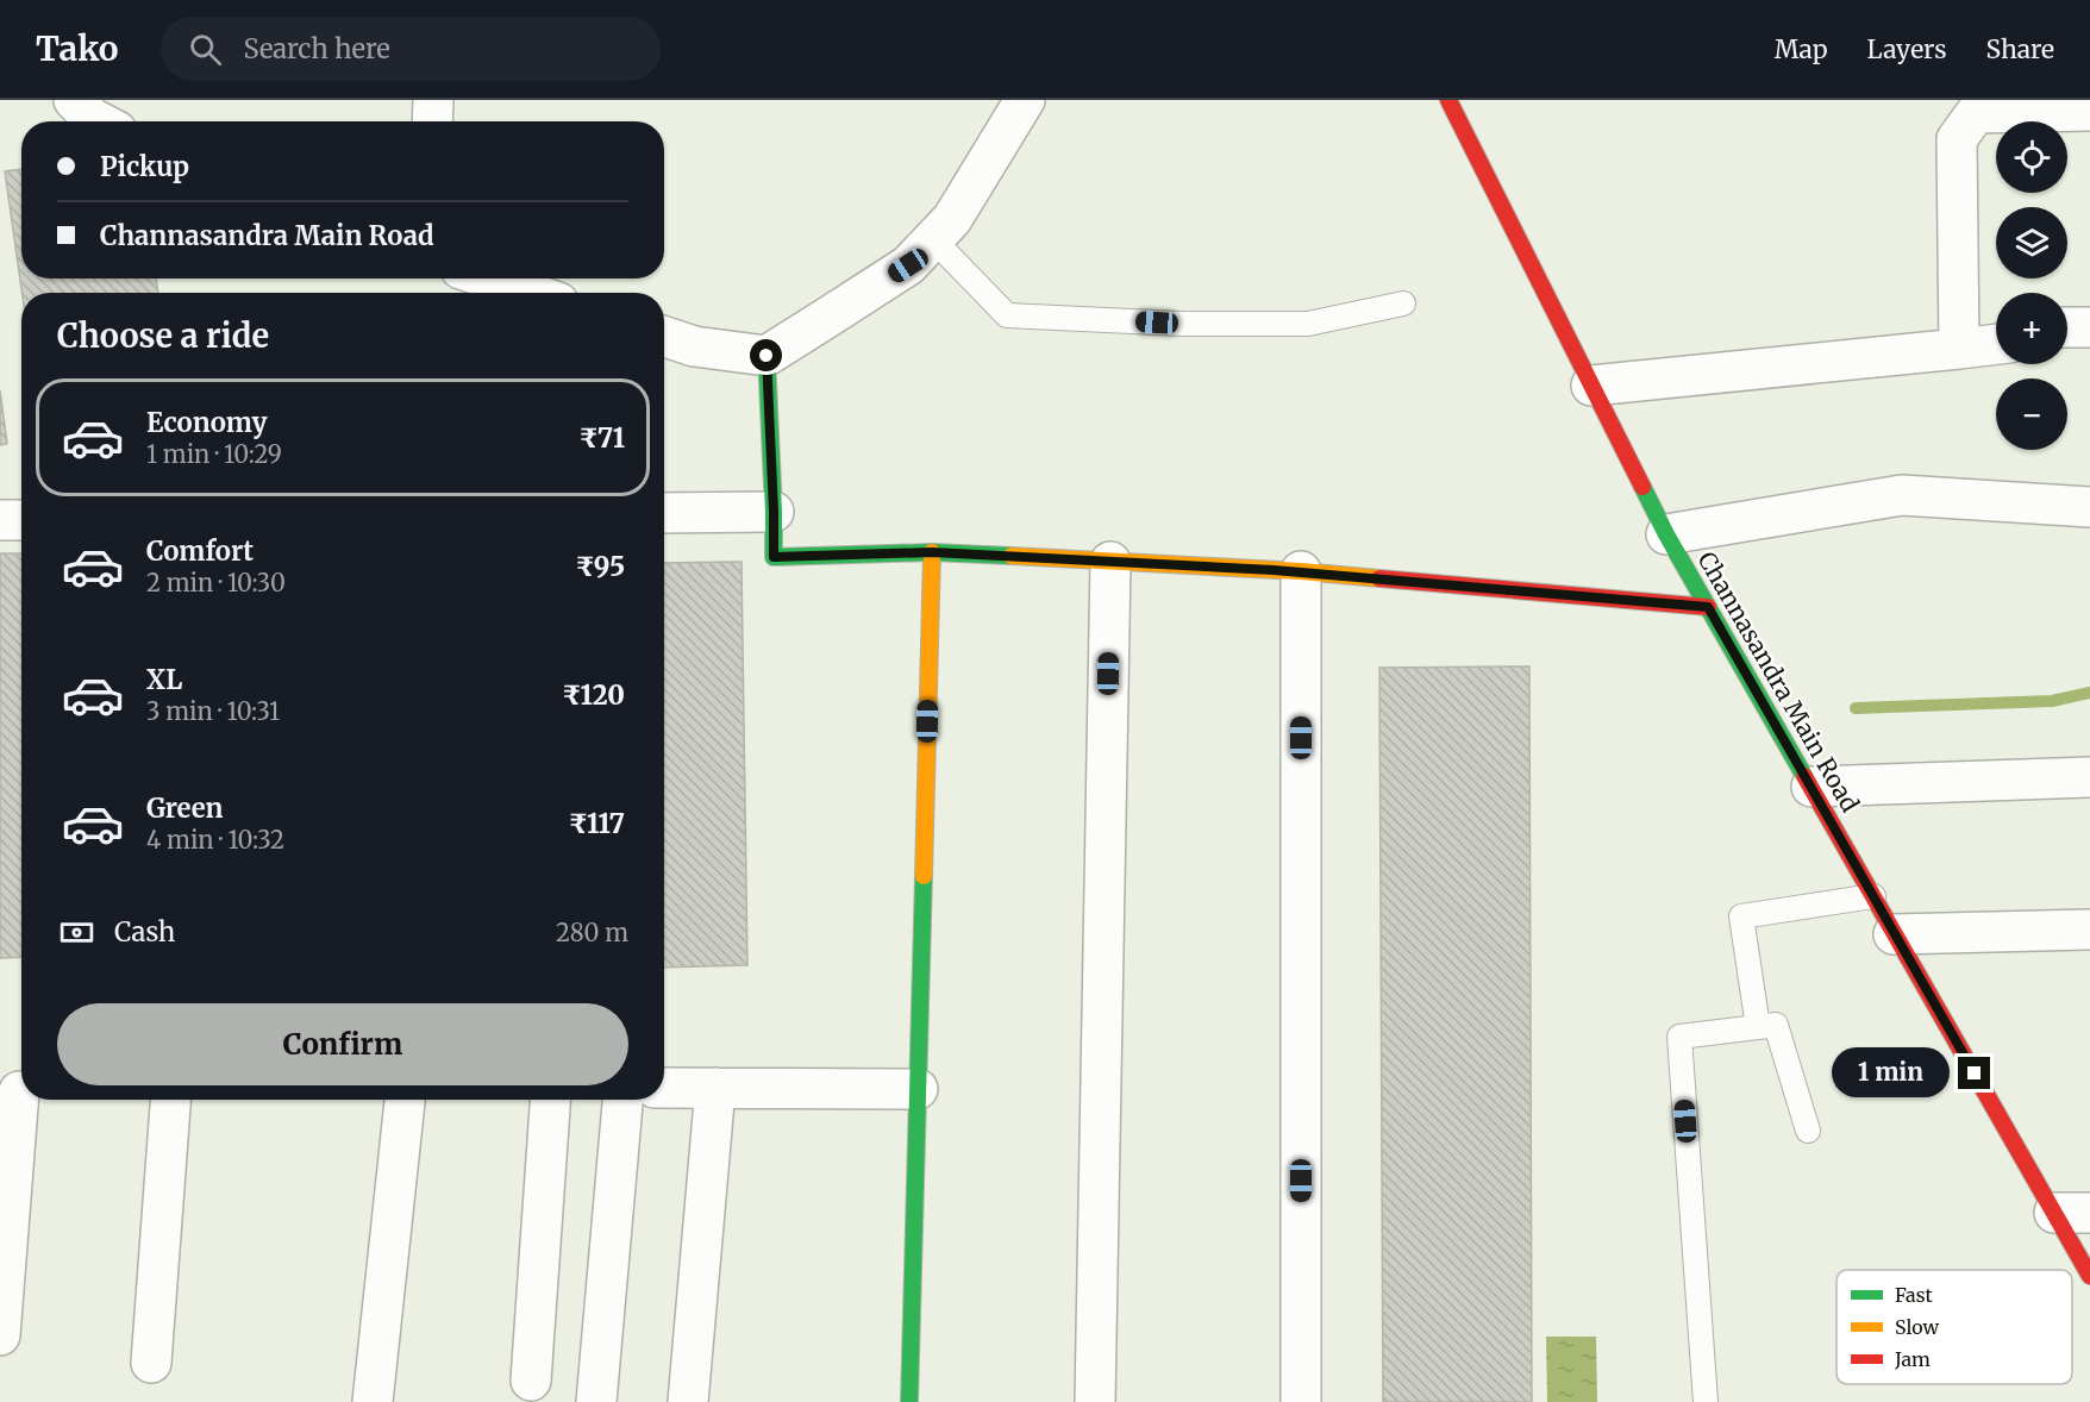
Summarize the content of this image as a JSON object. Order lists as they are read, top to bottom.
{
  "streets": {
    "street": ["Channasandra Main Road"]
  },
  "legend": ["Fast", "Slow", "Jam"],
  "page": {
    "header": "Tako",
    "search": "Search here",
    "nav": ["Map", "Layers", "Share"],
    "map_buttons": ["+", "−"],
    "banner": ["Pickup", "Channasandra Main Road"],
    "heading": "Choose a ride",
    "list": [
      {
        "name": "Economy",
        "note": "1 min · 10:29",
        "value": "₹71"
      },
      {
        "name": "Comfort",
        "note": "2 min · 10:30",
        "value": "₹95"
      },
      {
        "name": "XL",
        "note": "3 min · 10:31",
        "value": "₹120"
      },
      {
        "name": "Green",
        "note": "4 min · 10:32",
        "value": "₹117"
      }
    ],
    "pay": ["Cash", "280 m"],
    "buttons": "Confirm",
    "bubble": "1 min"
  }
}
